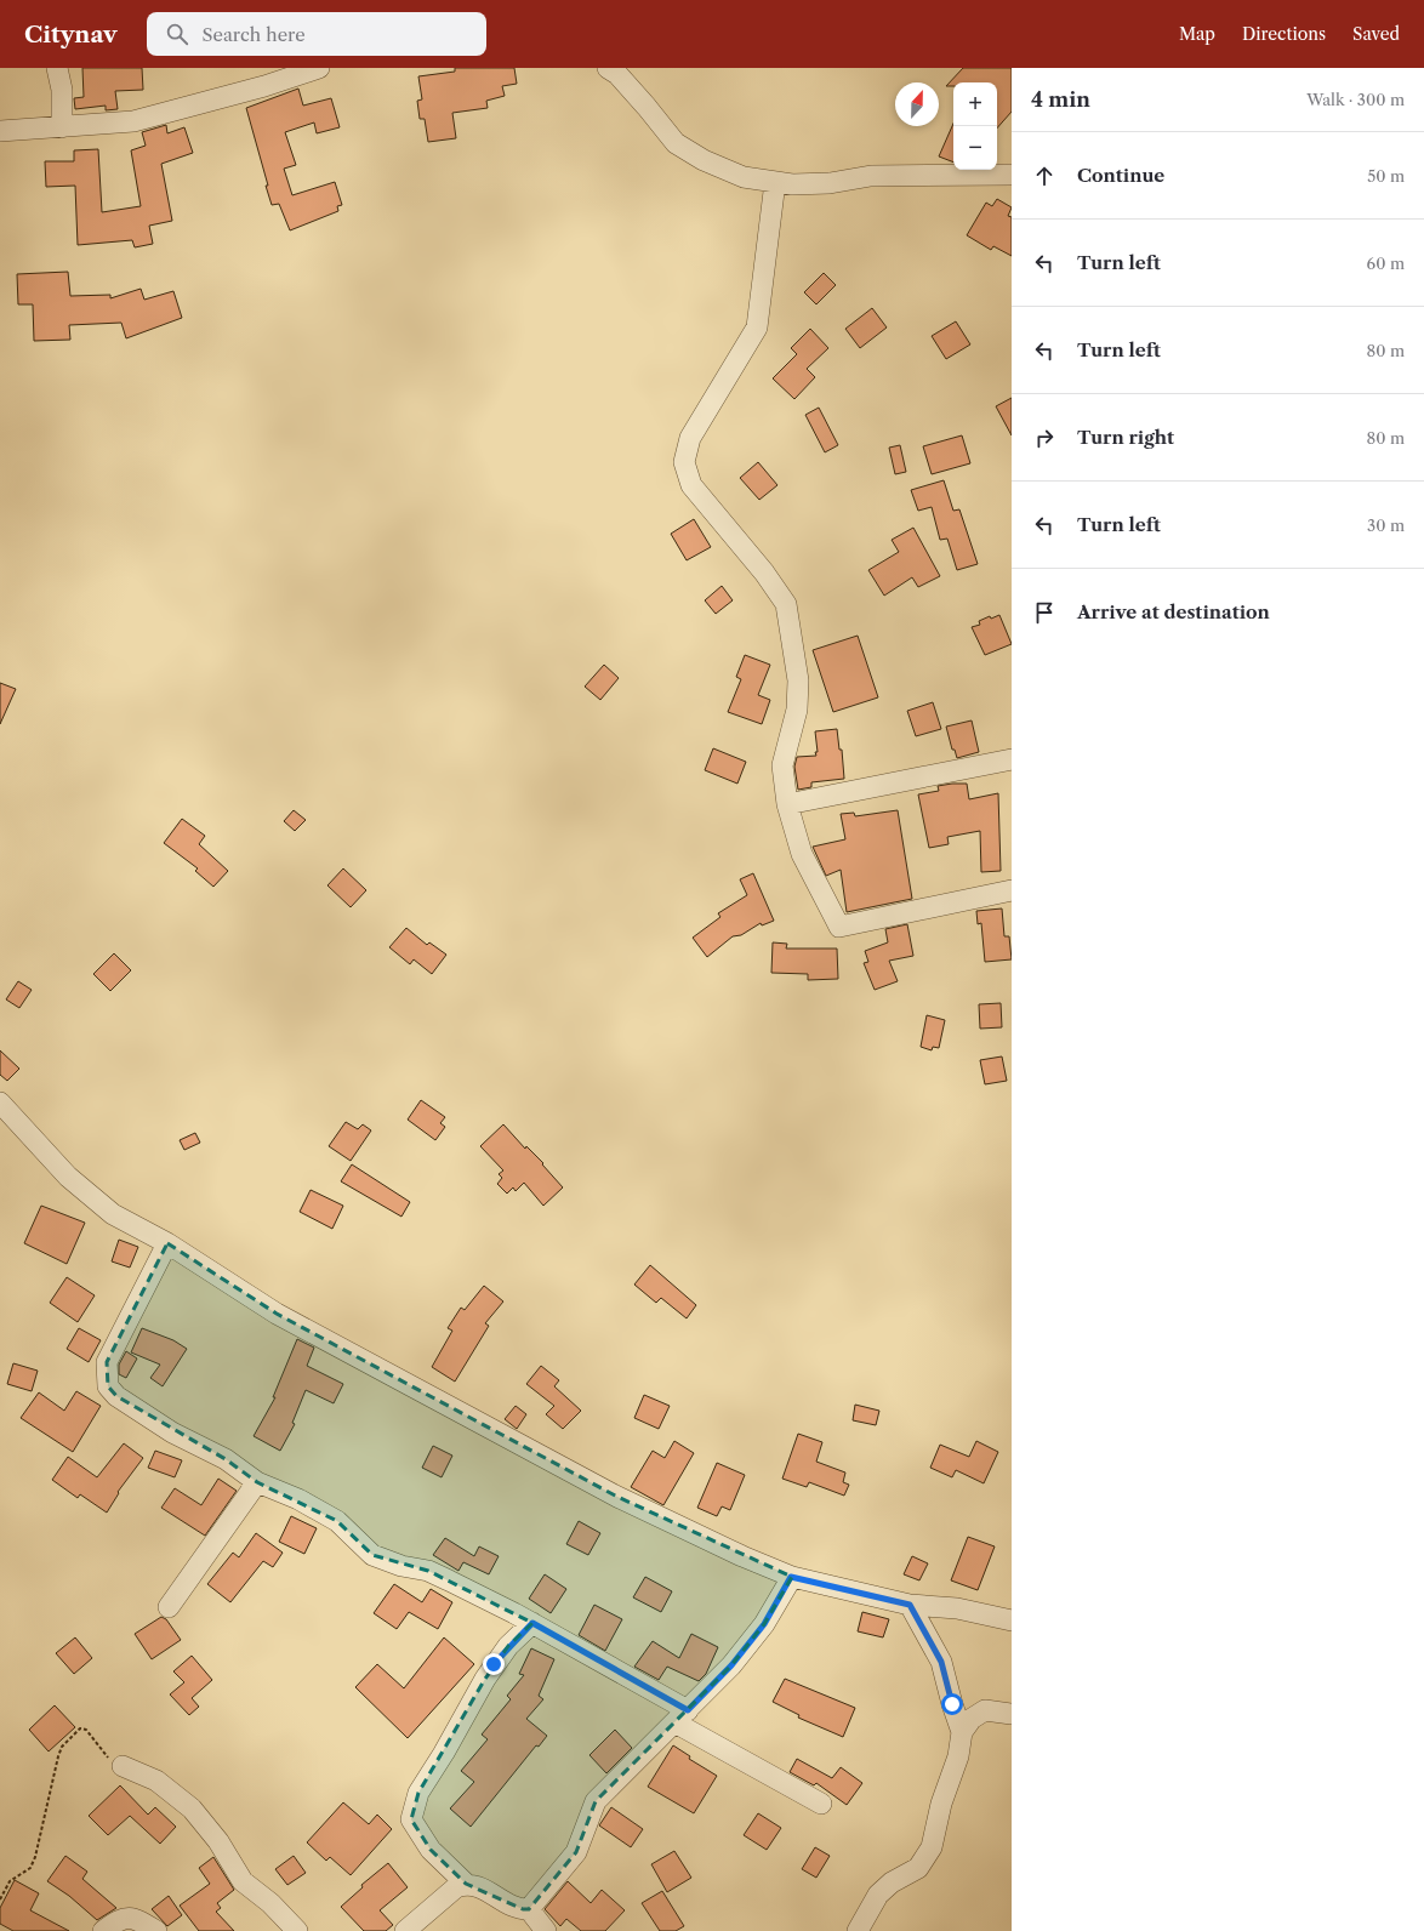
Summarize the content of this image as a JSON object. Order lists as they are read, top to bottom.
{
  "north": "top",
  "page": {
    "header": "Citynav",
    "search": "Search here",
    "nav": ["Map", "Directions", "Saved"],
    "heading": ["4 min", "Walk · 300 m"],
    "map_buttons": ["+", "−"],
    "list": [
      ["Continue", "50 m"],
      ["Turn left", "60 m"],
      ["Turn left", "80 m"],
      ["Turn right", "80 m"],
      ["Turn left", "30 m"],
      "Arrive at destination"
    ]
  }
}
